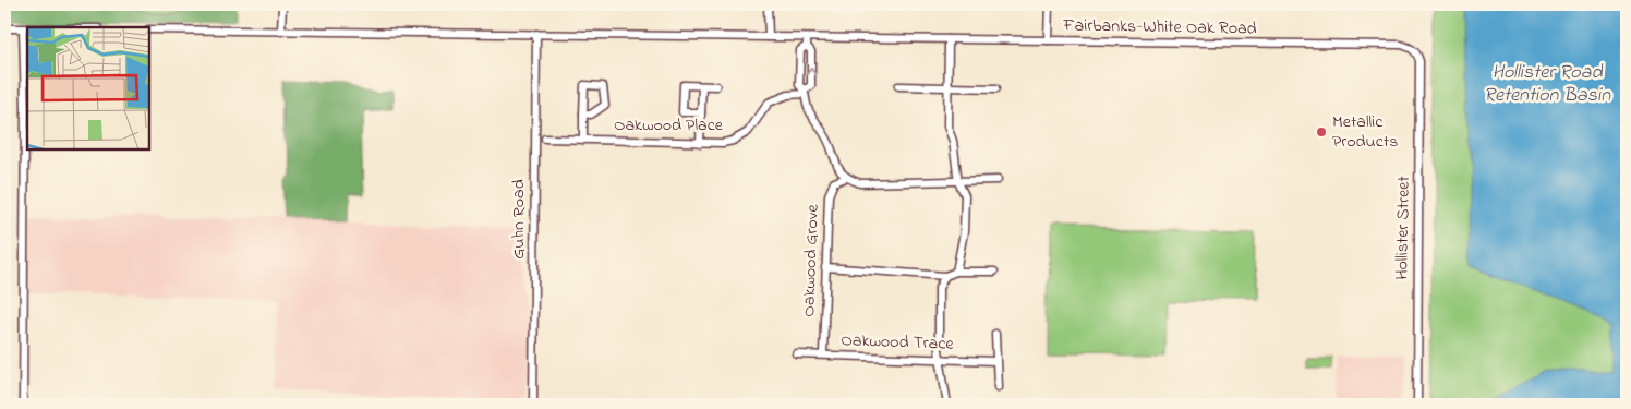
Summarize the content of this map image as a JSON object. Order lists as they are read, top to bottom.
{
  "streets": {
    "street": [
      "Fairbanks-White Oak Road",
      "Oakwood Place",
      "Guhn Road",
      "Hollister Street",
      "Oakwood Grove",
      "Oakwood Trace"
    ]
  },
  "crossings": [
    ["Fairbanks-White Oak Road", "Guhn Road"],
    ["Fairbanks-White Oak Road", "Hollister Street"],
    ["Oakwood Grove", "Oakwood Trace"]
  ],
  "water": ["Hollister Road Retention Basin"],
  "places": ["Metallic Products"]
}
